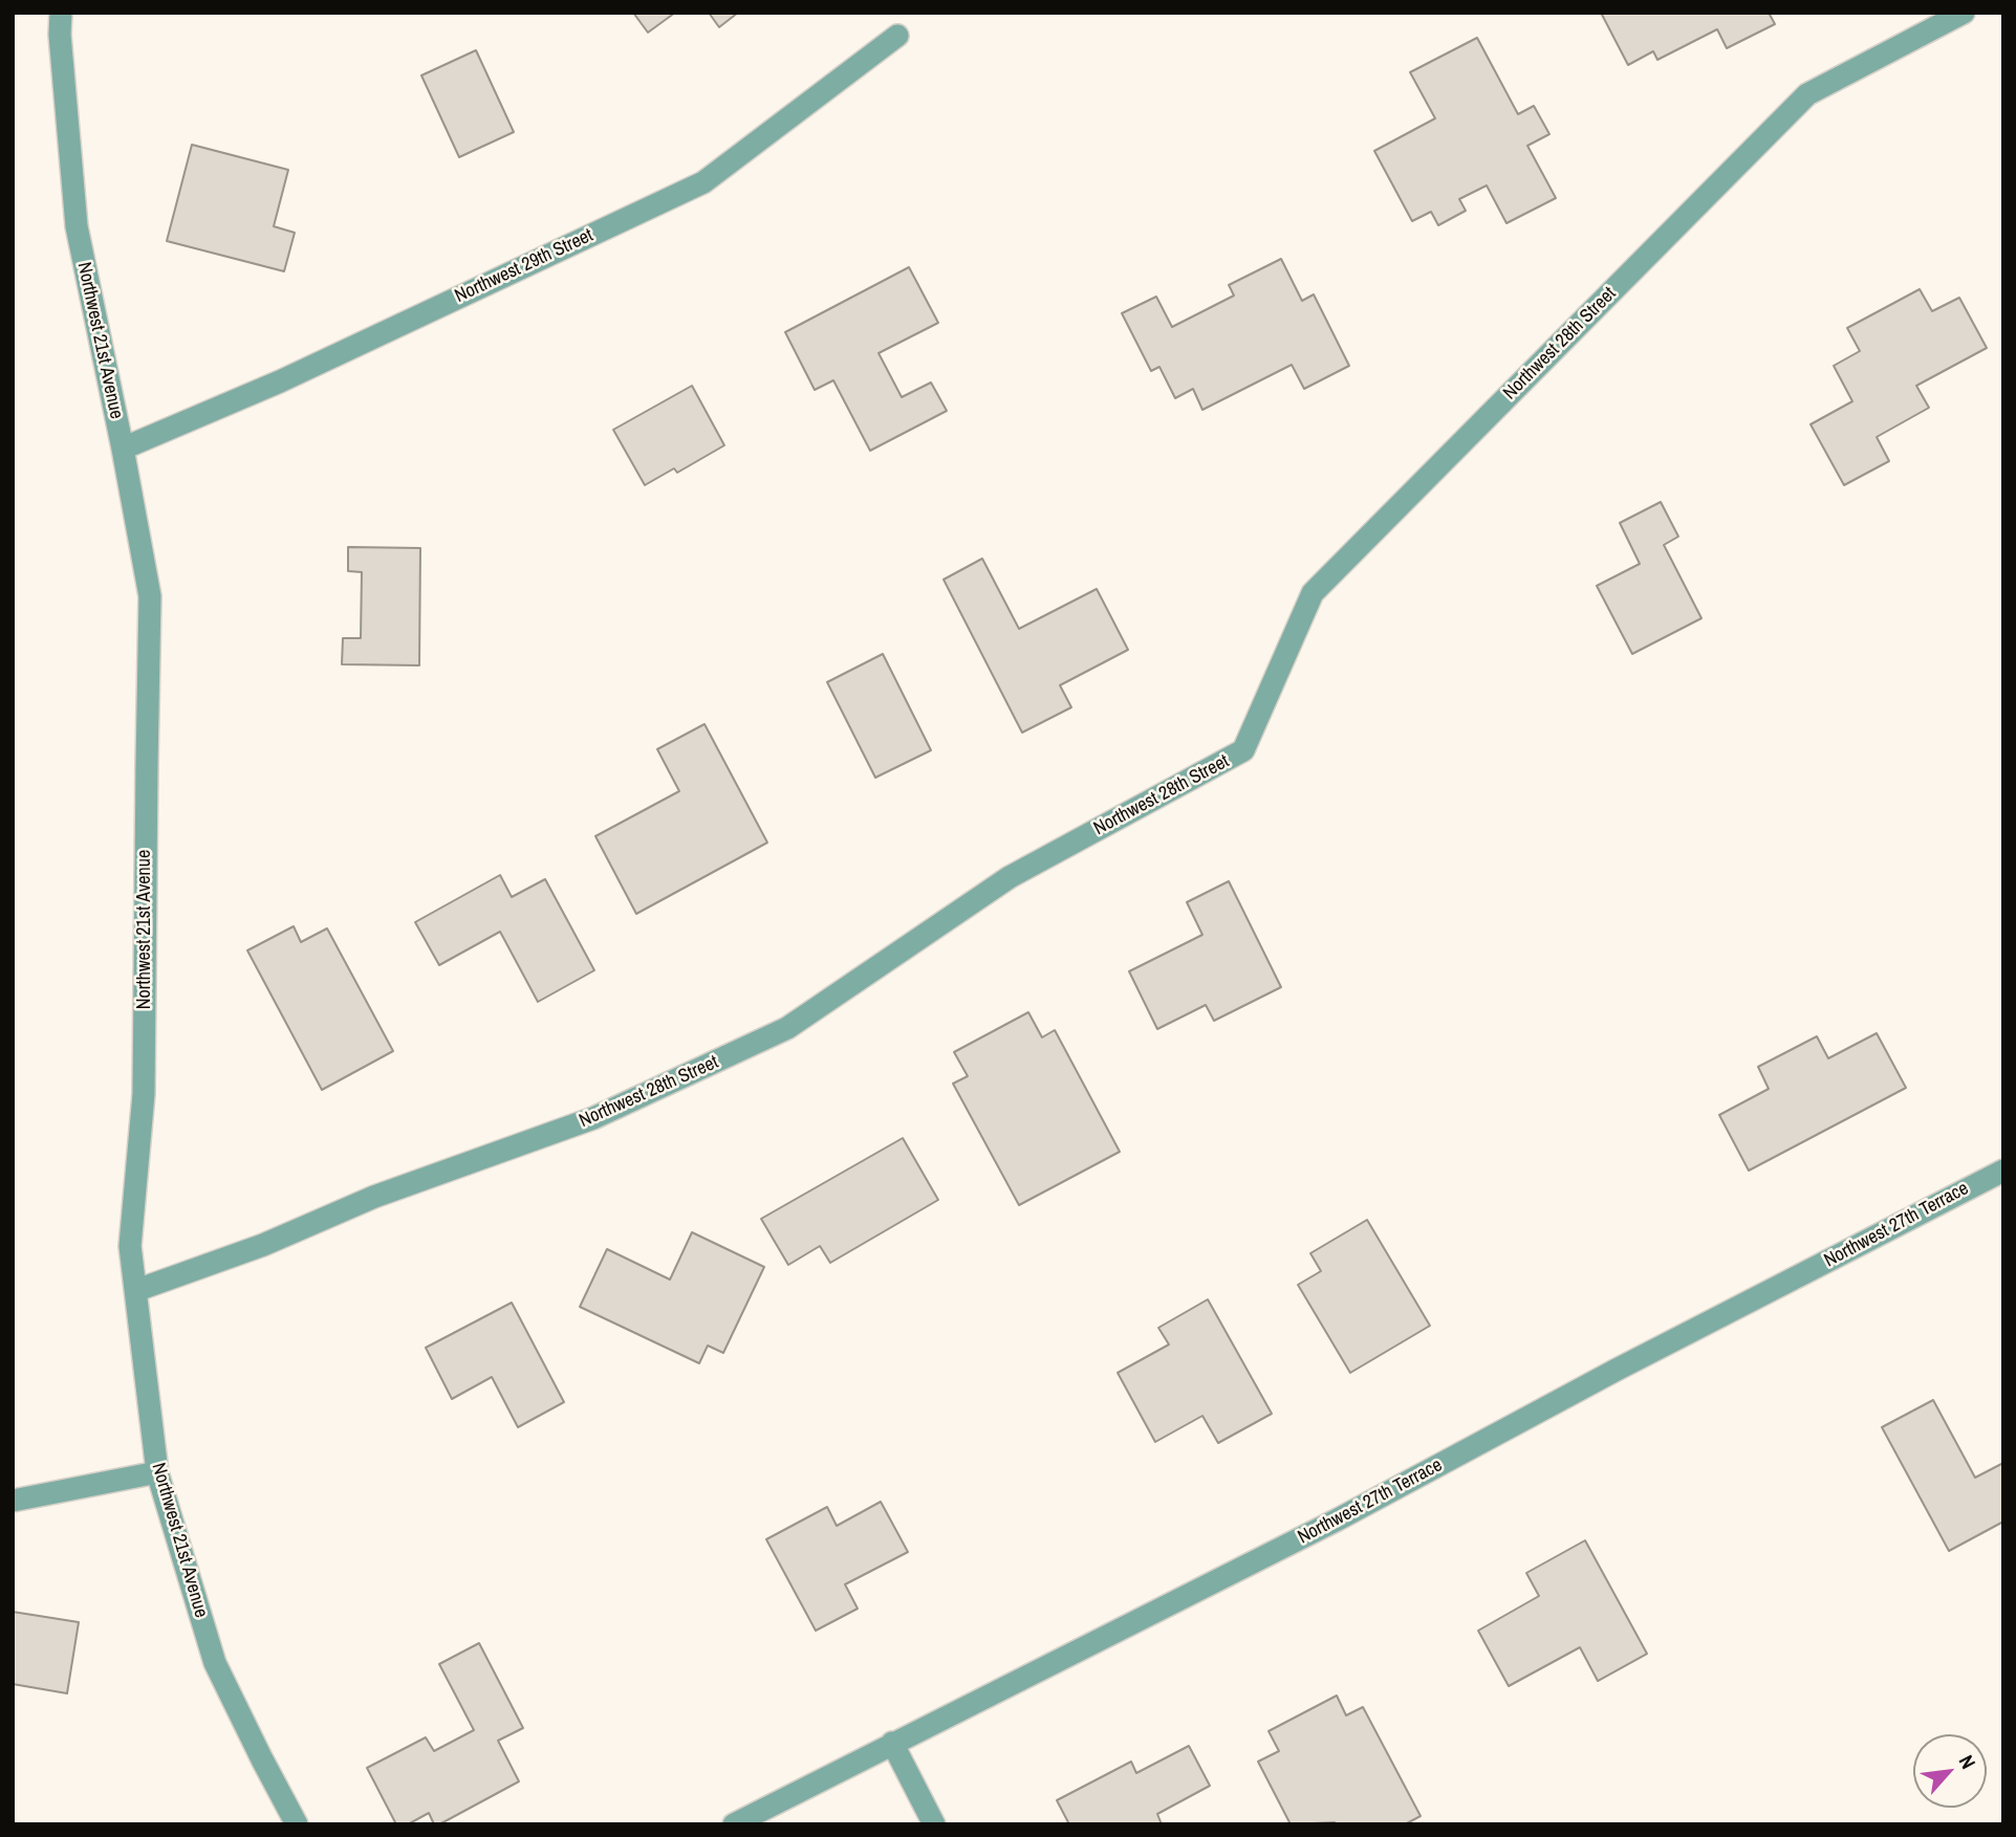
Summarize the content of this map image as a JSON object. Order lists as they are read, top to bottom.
{
  "streets": {
    "street": [
      "Northwest 29th Street",
      "Northwest 21st Avenue",
      "Northwest 28th Street",
      "Northwest 27th Terrace"
    ]
  },
  "crossings": [
    ["Northwest 29th Street", "Northwest 21st Avenue"],
    ["Northwest 21st Avenue", "Northwest 28th Street"]
  ],
  "north": "top right"
}
